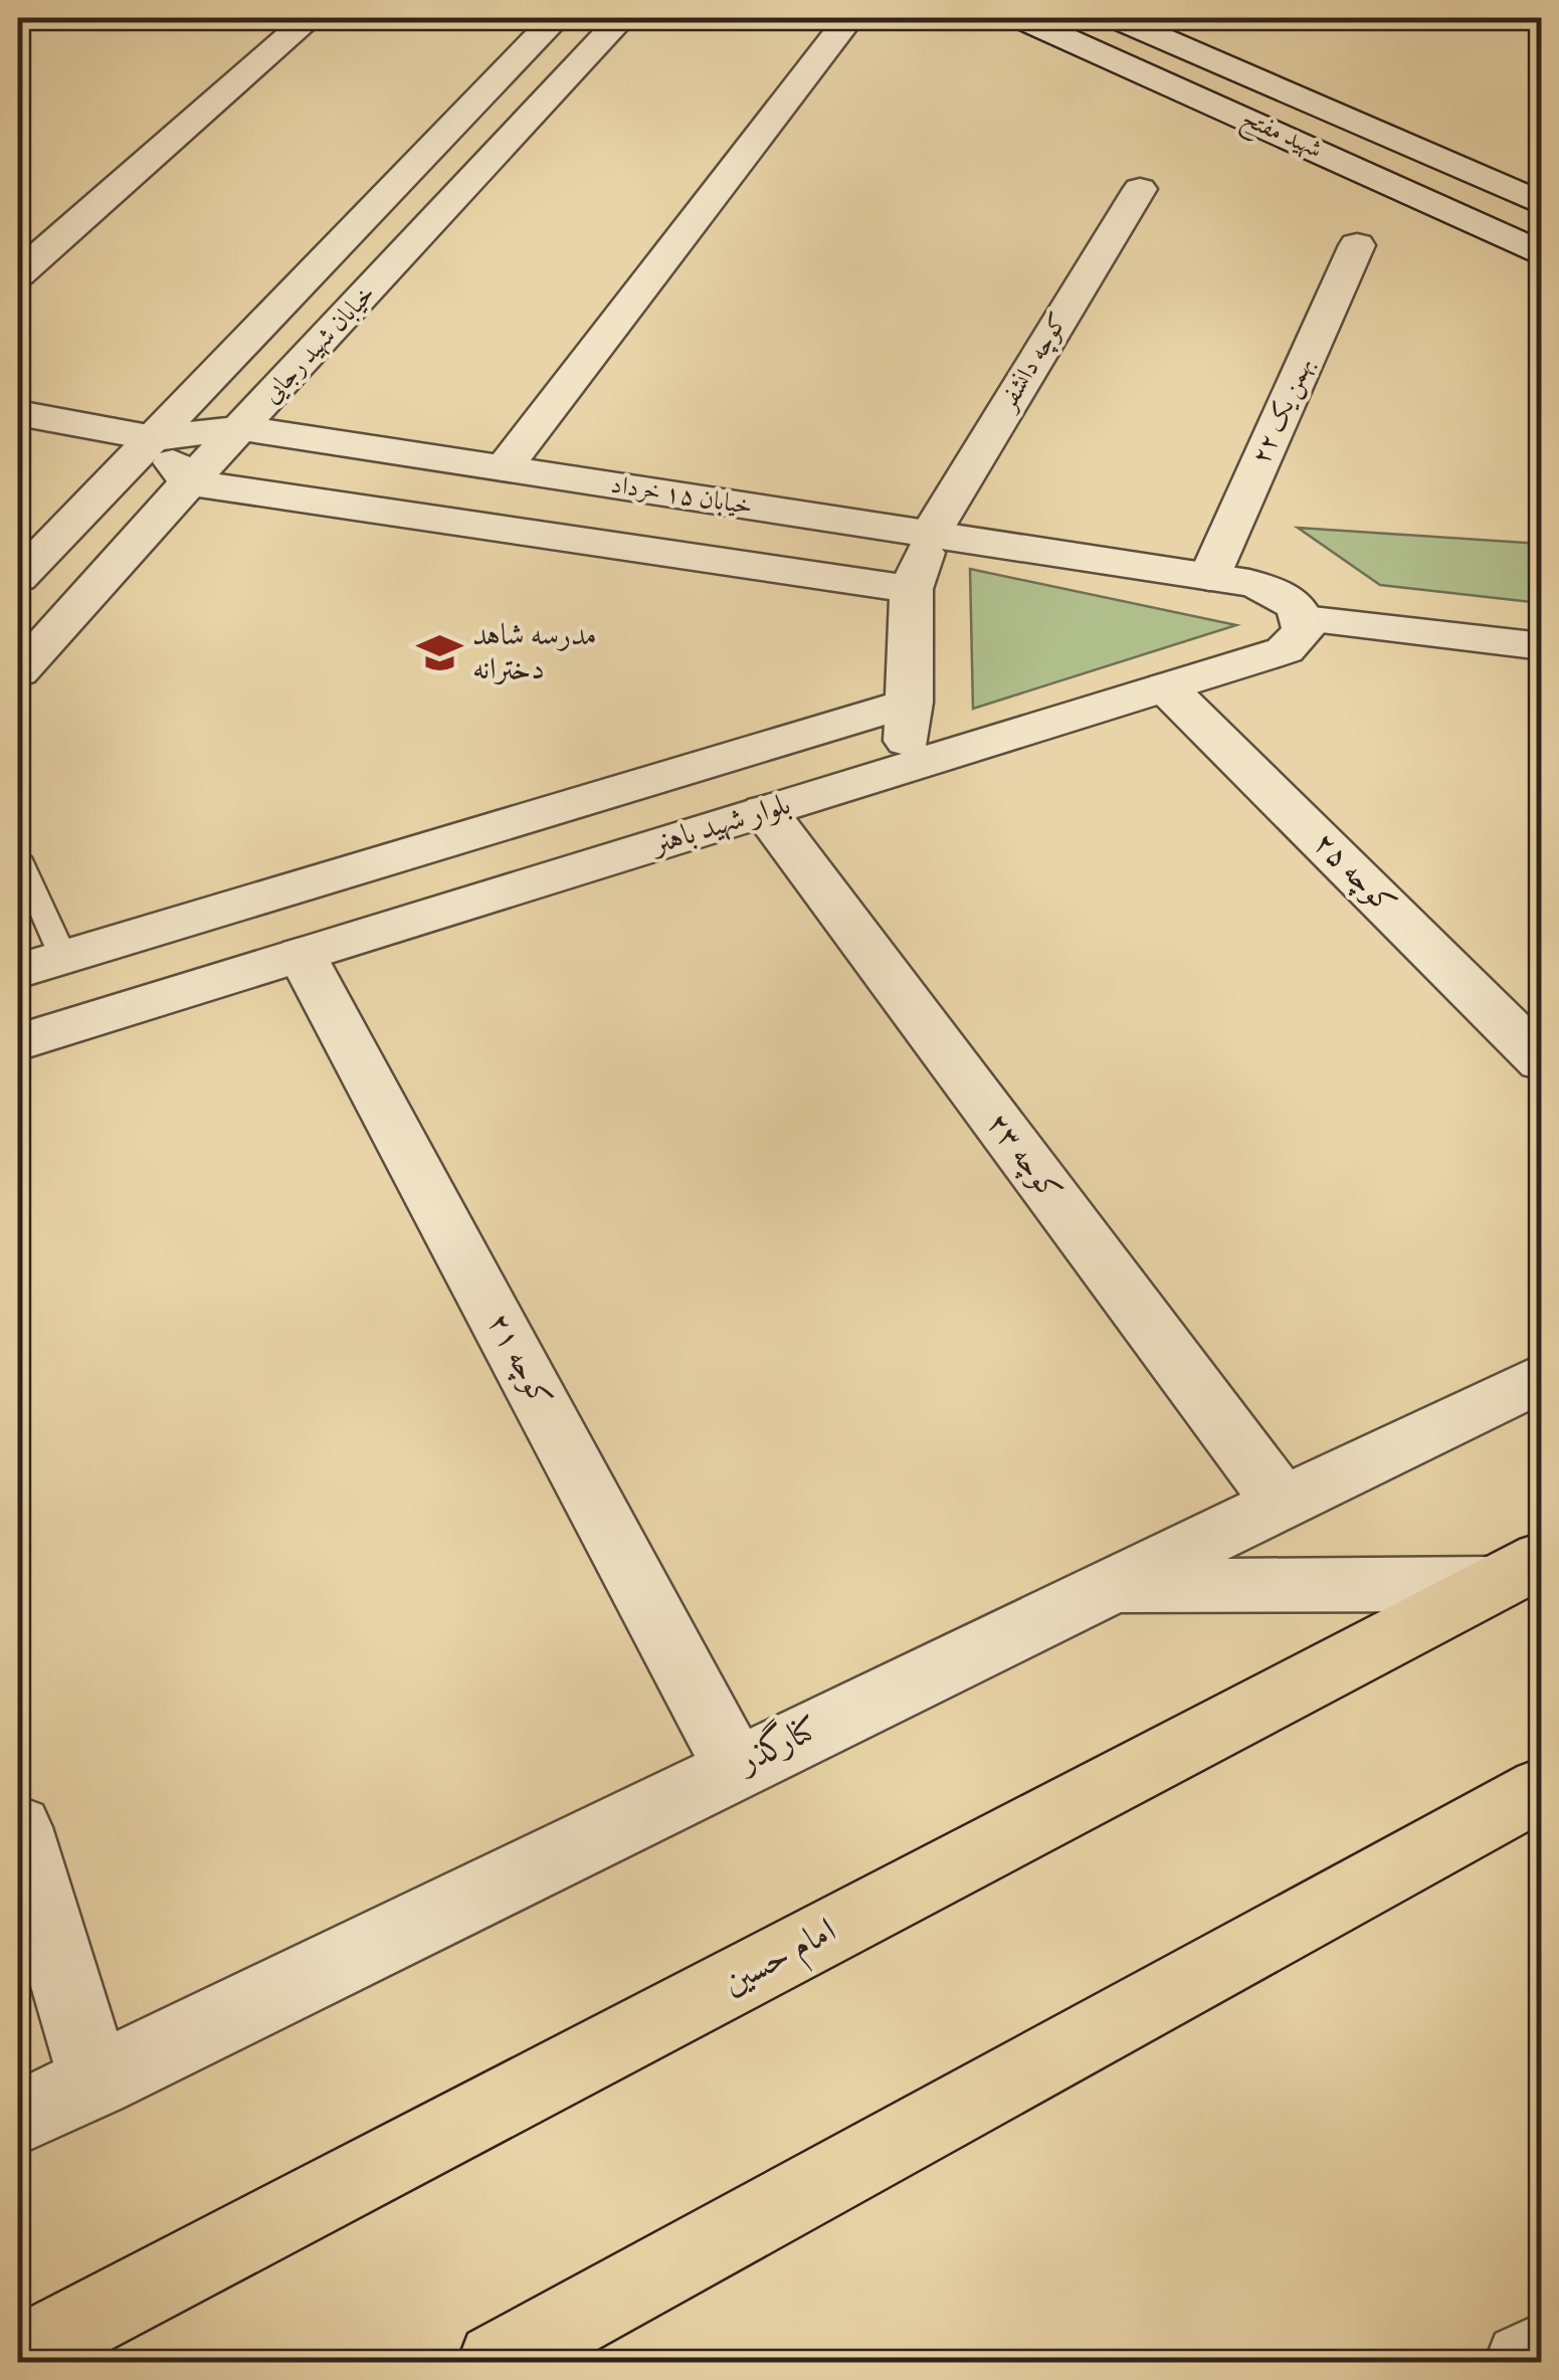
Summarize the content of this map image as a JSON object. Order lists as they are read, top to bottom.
{
  "streets": {
    "main road": ["امام حسین"],
    "street": [
      "شهید مفتح",
      "خیابان شهید رجایی",
      "کوچه دانشفر",
      "۲۲ بهمن یک",
      "خیابان ۱۵ خرداد",
      "بلوار شهید باهنر",
      "کوچه ۲۵",
      "کوچه ۲۳",
      "کوچه ۲۱",
      "کنارگذر"
    ]
  },
  "crossings": [
    ["خیابان شهید رجایی", "خیابان ۱۵ خرداد"],
    ["کوچه دانشفر", "خیابان ۱۵ خرداد"],
    ["کوچه دانشفر", "بلوار شهید باهنر"],
    ["۲۲ بهمن یک", "خیابان ۱۵ خرداد"],
    ["بلوار شهید باهنر", "کوچه ۲۵"],
    ["بلوار شهید باهنر", "کوچه ۲۳"],
    ["بلوار شهید باهنر", "کوچه ۲۱"],
    ["کوچه ۲۳", "کنارگذر"],
    ["کوچه ۲۱", "کنارگذر"]
  ],
  "places": {
    "school or university": ["مدرسه شاهد دخترانه"]
  }
}
